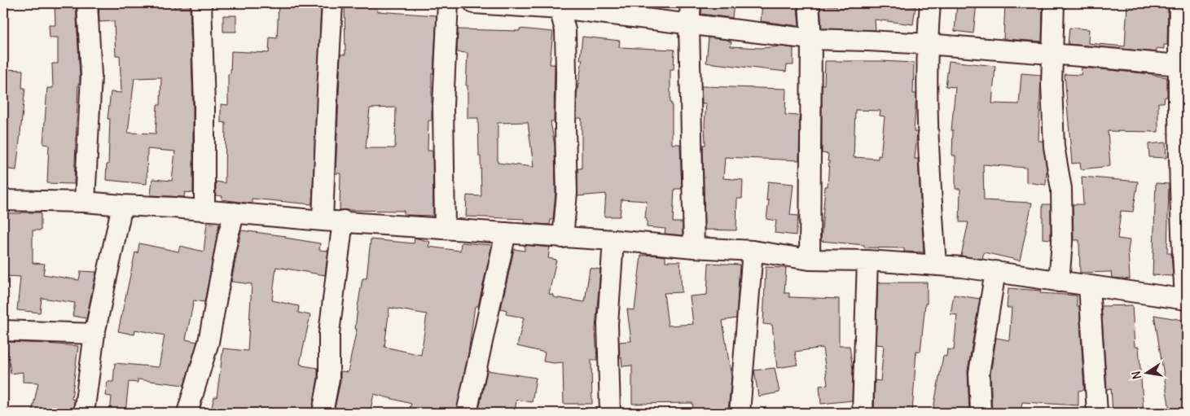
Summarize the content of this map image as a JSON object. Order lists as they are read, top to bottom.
{
  "north": "left"
}
